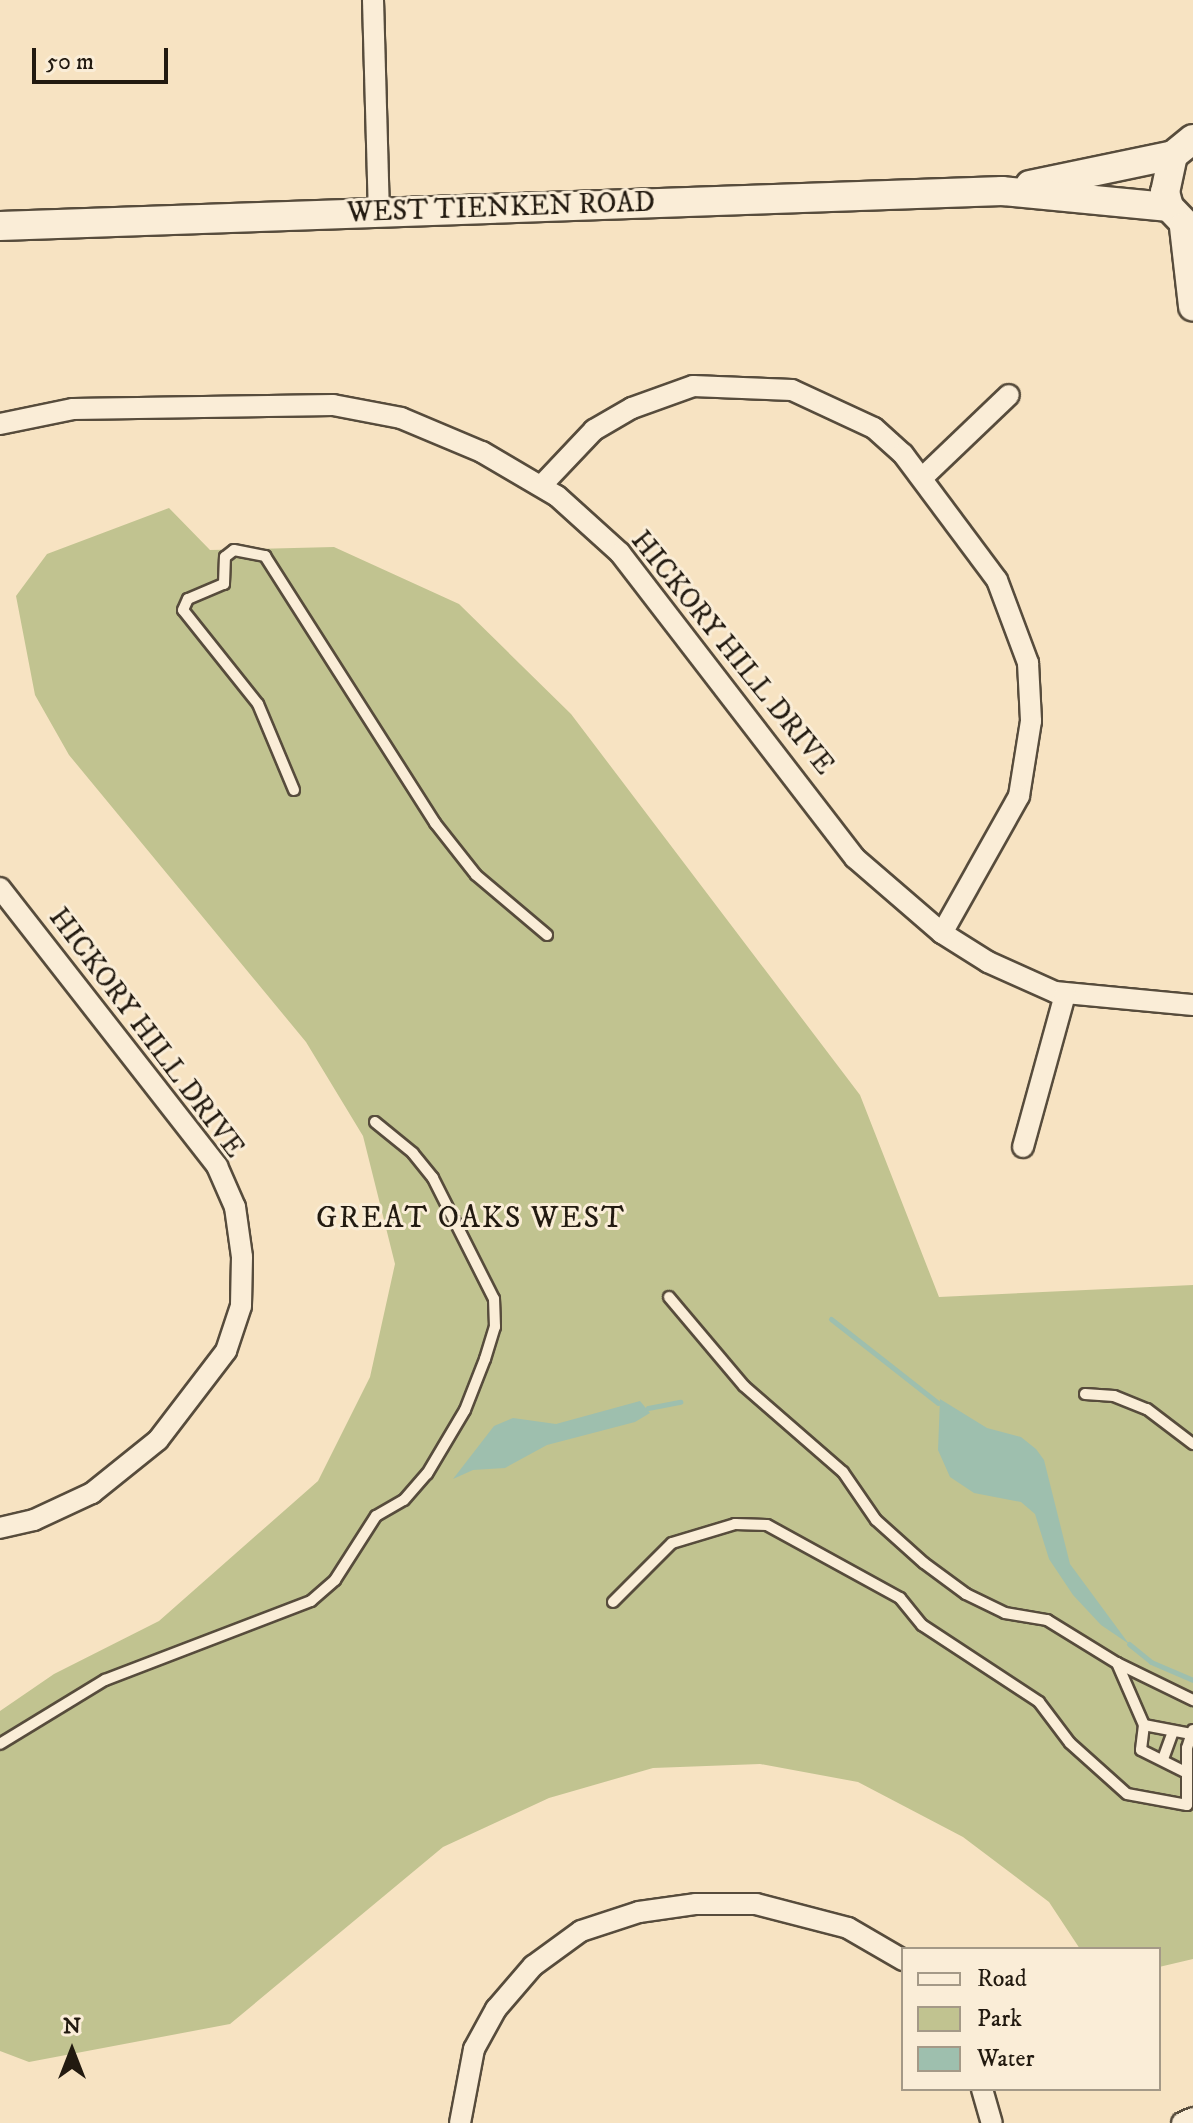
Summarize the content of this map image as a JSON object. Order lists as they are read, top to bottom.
{
  "streets": {
    "street": ["WEST TIENKEN ROAD", "HICKORY HILL DRIVE"]
  },
  "districts": ["GREAT OAKS WEST"],
  "legend": ["Road", "Park", "Water"],
  "scale_bar": "50 m",
  "north": "top"
}
